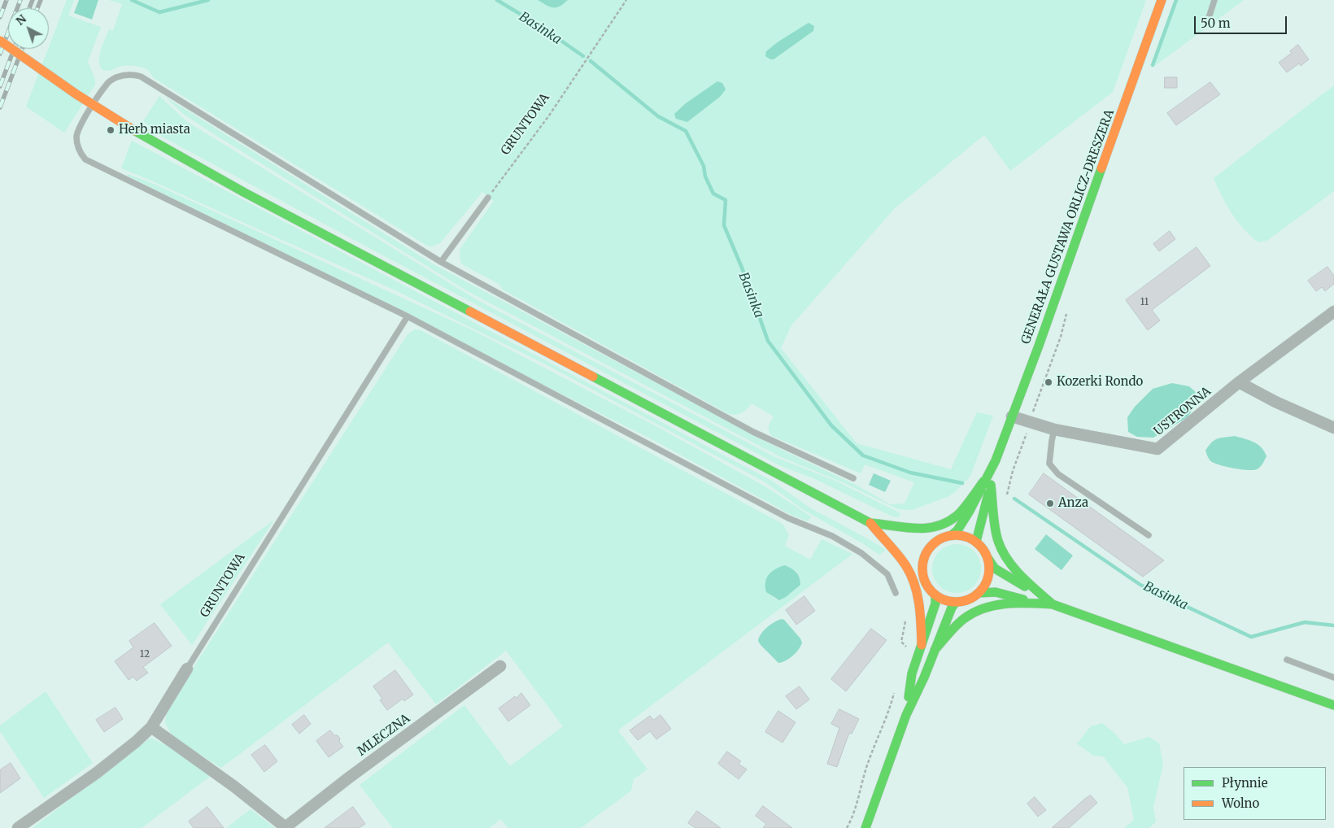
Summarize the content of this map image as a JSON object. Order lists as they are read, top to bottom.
{
  "streets": {
    "main road": ["GENERAŁA GUSTAWA ORLICZ-DRESZERA"],
    "street": ["GRUNTOWA", "USTRONNA", "MLECZNA"]
  },
  "crossings": [
    ["GRUNTOWA", "MLECZNA"],
    ["GENERAŁA GUSTAWA ORLICZ-DRESZERA", "USTRONNA"]
  ],
  "water": ["Basinka"],
  "places": ["Herb miasta", "Kozerki Rondo", "Anza"],
  "house_numbers": ["11", "12"],
  "legend": ["Płynnie", "Wolno"],
  "scale_bar": "50 m",
  "north": "top left"
}
